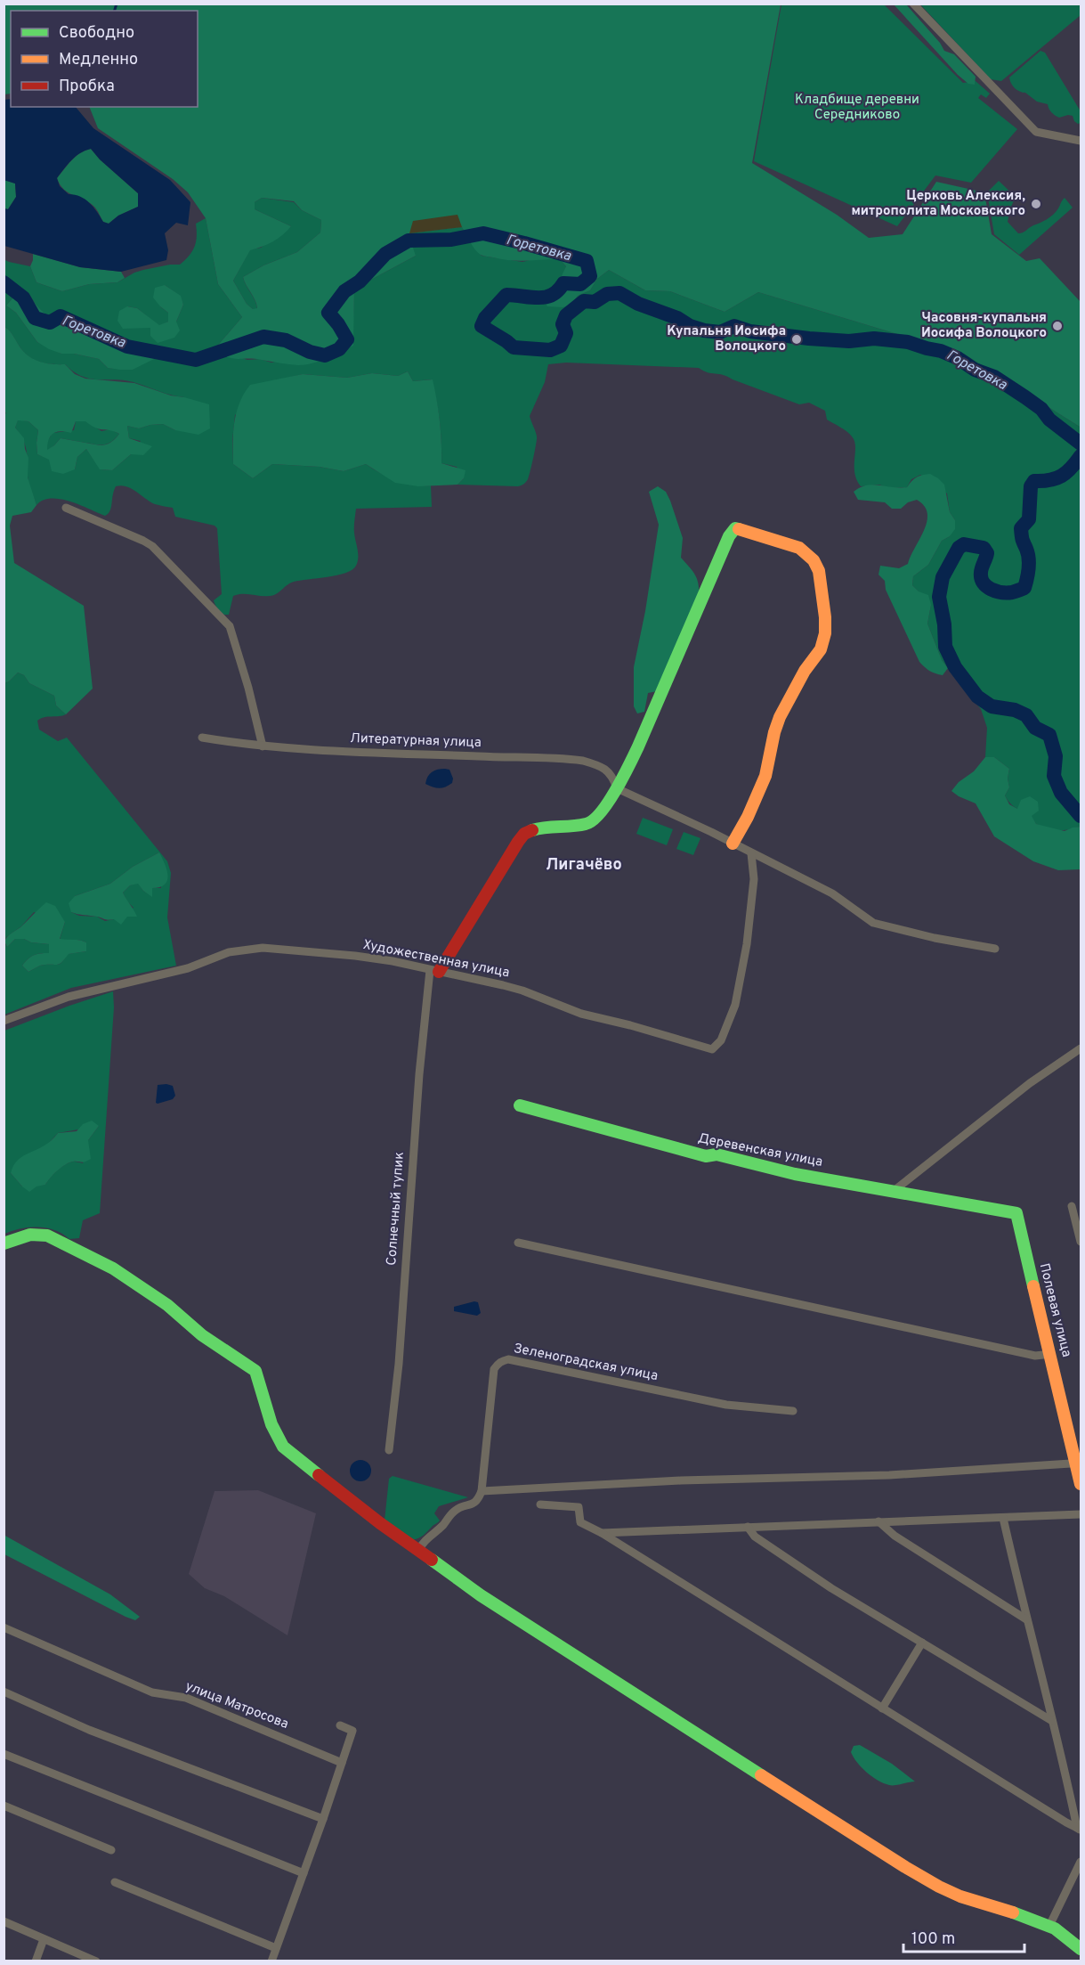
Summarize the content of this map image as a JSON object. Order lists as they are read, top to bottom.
{
  "streets": {
    "street": [
      "Литературная улица",
      "Художественная улица",
      "Деревенская улица",
      "Солнечный тупик",
      "Полевая улица",
      "Зеленоградская улица",
      "улица Матросова"
    ]
  },
  "crossings": [
    ["Художественная улица", "Солнечный тупик"],
    ["Деревенская улица", "Полевая улица"]
  ],
  "districts": ["Лигачёво"],
  "water": ["Горетовка"],
  "parks": ["Кладбище деревни Середниково"],
  "places": ["Церковь Алексия, митрополита Московского", "Часовня-купальня Иосифа Волоцкого", "Купальня Иосифа Волоцкого"],
  "legend": ["Свободно", "Медленно", "Пробка"],
  "scale_bar": "100 m"
}
